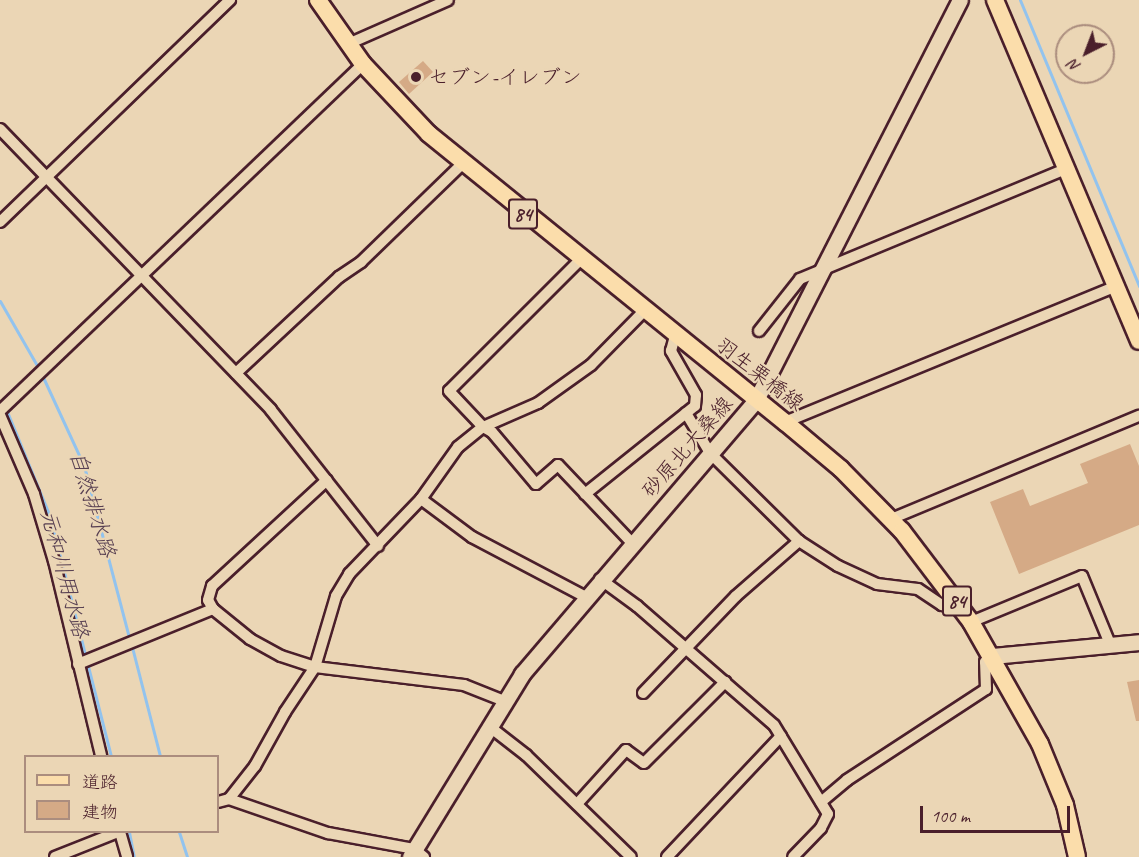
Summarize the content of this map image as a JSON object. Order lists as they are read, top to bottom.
{
  "streets": {
    "main road": ["84", "羽生栗橋線", "砂原北大桑線"]
  },
  "crossings": [
    ["羽生栗橋線", "砂原北大桑線"]
  ],
  "water": ["自然排水路", "元和川用水路"],
  "places": ["セブン-イレブン"],
  "legend": ["道路", "建物"],
  "scale_bar": "100 m",
  "north": "bottom left"
}
